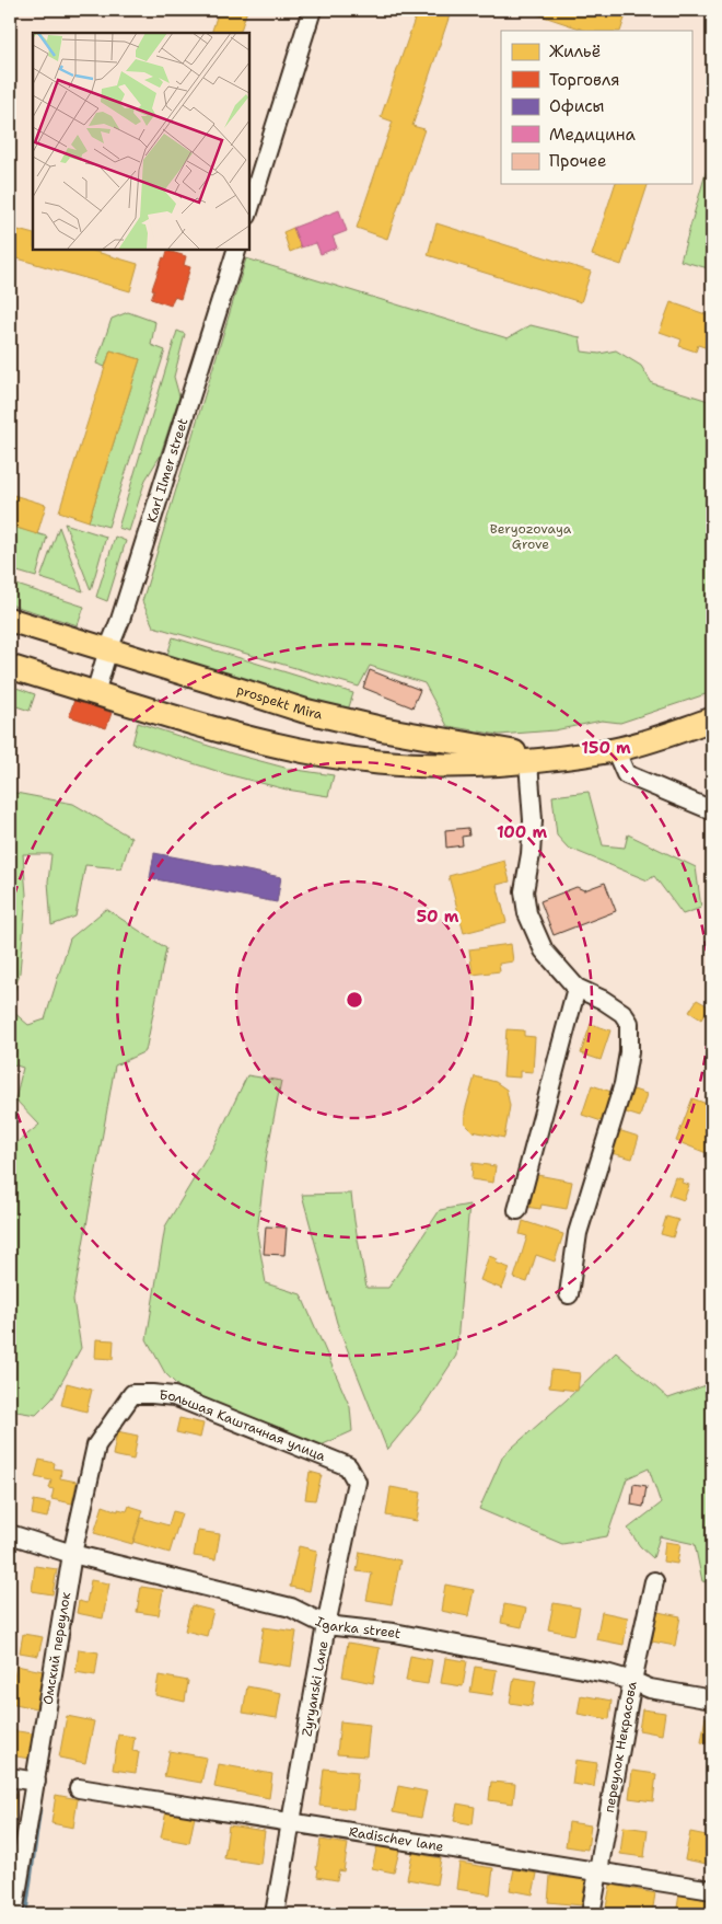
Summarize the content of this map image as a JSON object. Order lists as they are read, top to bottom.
{
  "streets": {
    "main road": ["prospekt Mira"],
    "street": [
      "Karl Ilmer street",
      "Большая Каштачная улица",
      "Igarka street",
      "Омский переулок",
      "Zyryanski Lane",
      "переулок Некрасова",
      "Radischev lane"
    ]
  },
  "crossings": [
    ["Karl Ilmer street", "prospekt Mira"],
    ["Большая Каштачная улица", "Омский переулок"],
    ["Большая Каштачная улица", "Zyryanski Lane"],
    ["Igarka street", "Омский переулок"],
    ["Igarka street", "Zyryanski Lane"],
    ["Igarka street", "переулок Некрасова"],
    ["Zyryanski Lane", "Radischev lane"],
    ["переулок Некрасова", "Radischev lane"]
  ],
  "parks": ["Beryozovaya Grove"],
  "legend": [
    "Жильё",
    "Торговля",
    "Офисы",
    "Медицина",
    "Прочее"
  ],
  "rings": ["150 m", "100 m", "50 m"]
}
